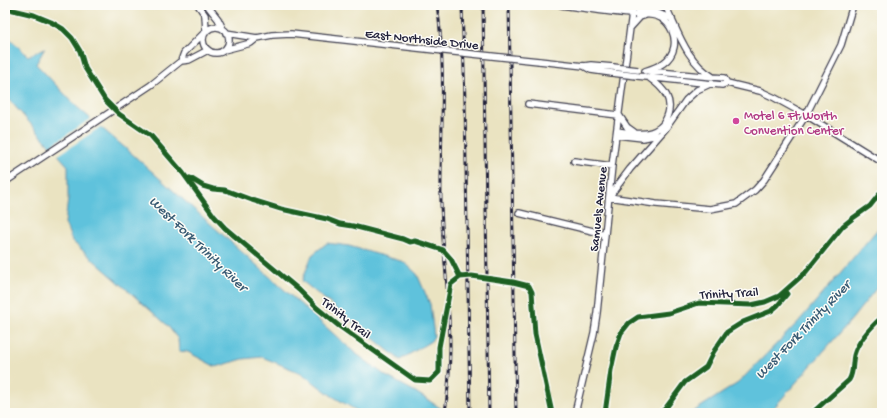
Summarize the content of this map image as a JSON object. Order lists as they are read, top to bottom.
{
  "streets": {
    "street": ["East Northside Drive", "Samuels Avenue"],
    "cycle path": ["Trinity Trail"]
  },
  "water": ["West Fork Trinity River"],
  "places": ["Motel 6 Ft Worth Convention Center"]
}
